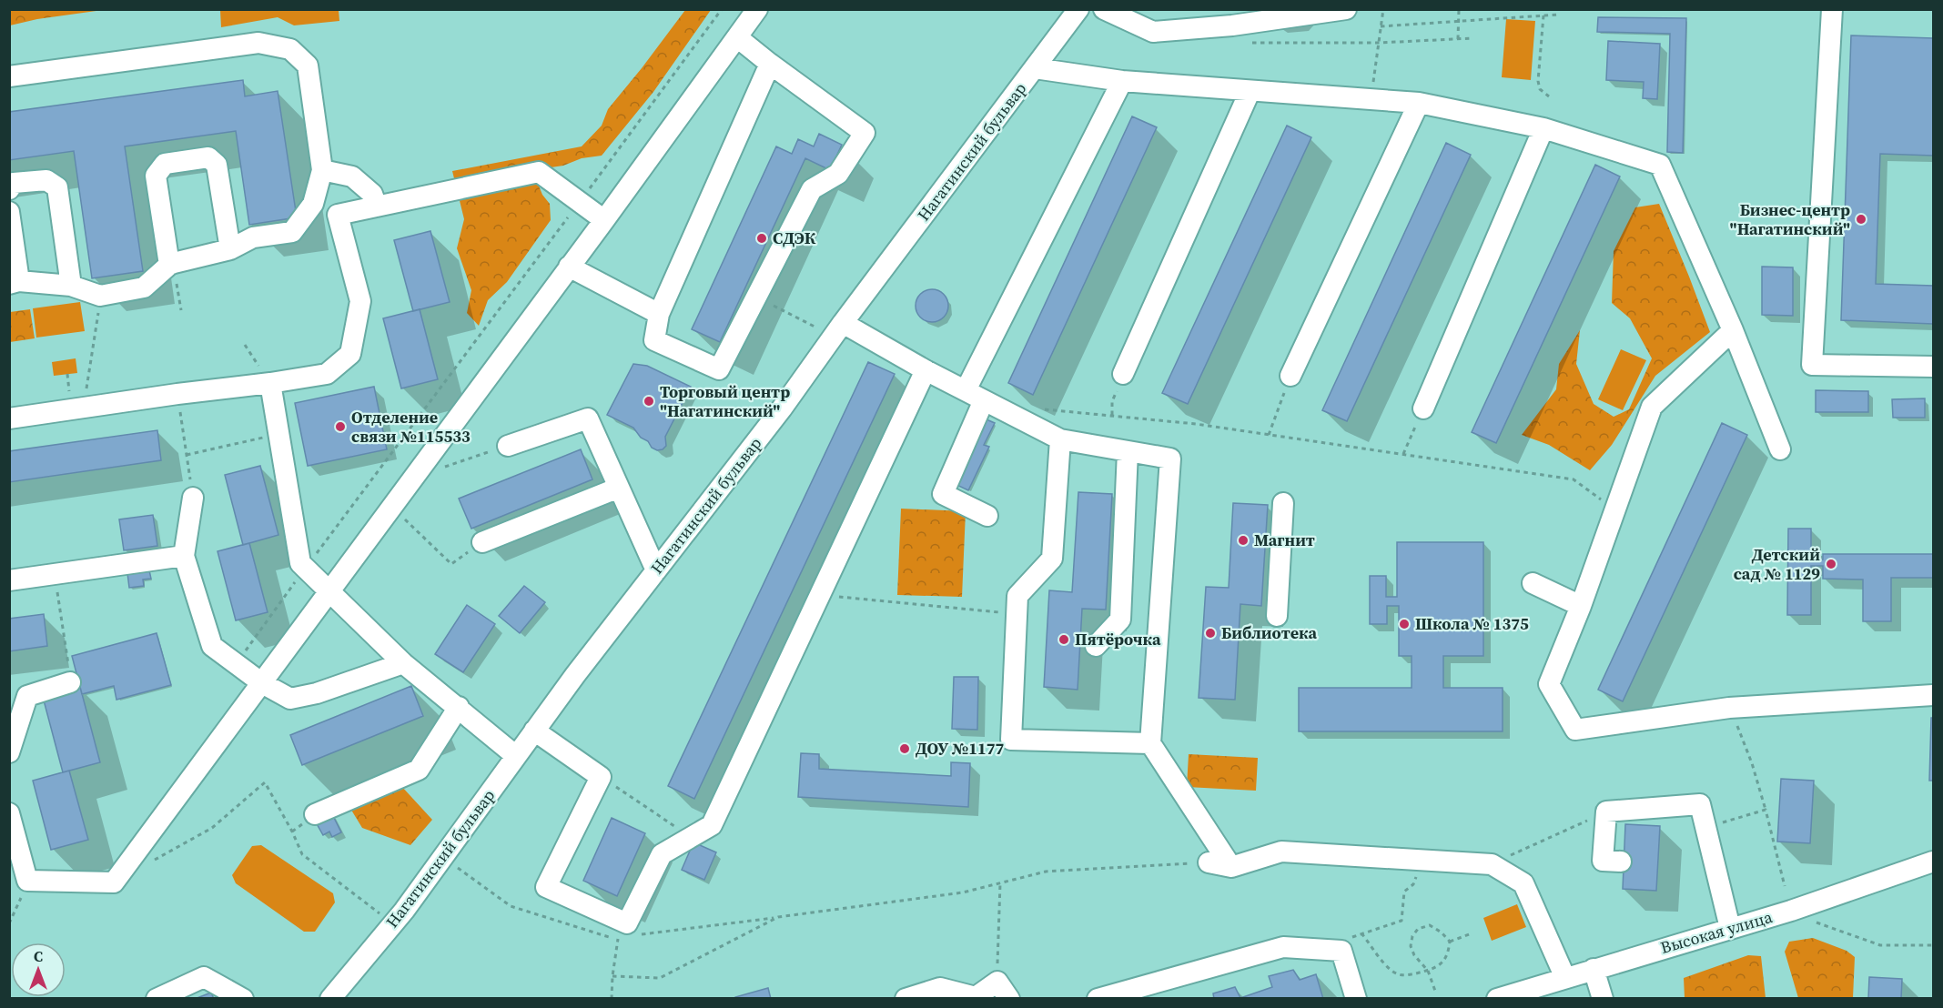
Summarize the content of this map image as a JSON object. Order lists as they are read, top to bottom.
{
  "streets": {
    "street": ["Нагатинский бульвар", "Высокая улица"]
  },
  "places": [
    "Бизнес-центр \"Нагатинский\"",
    "СДЭК",
    "Торговый центр \"Нагатинский\"",
    "Отделение связи №115533",
    "Магнит",
    "Детский сад № 1129",
    "Школа № 1375",
    "Библиотека",
    "Пятёрочка",
    "ДОУ №1177"
  ],
  "north": "top"
}
